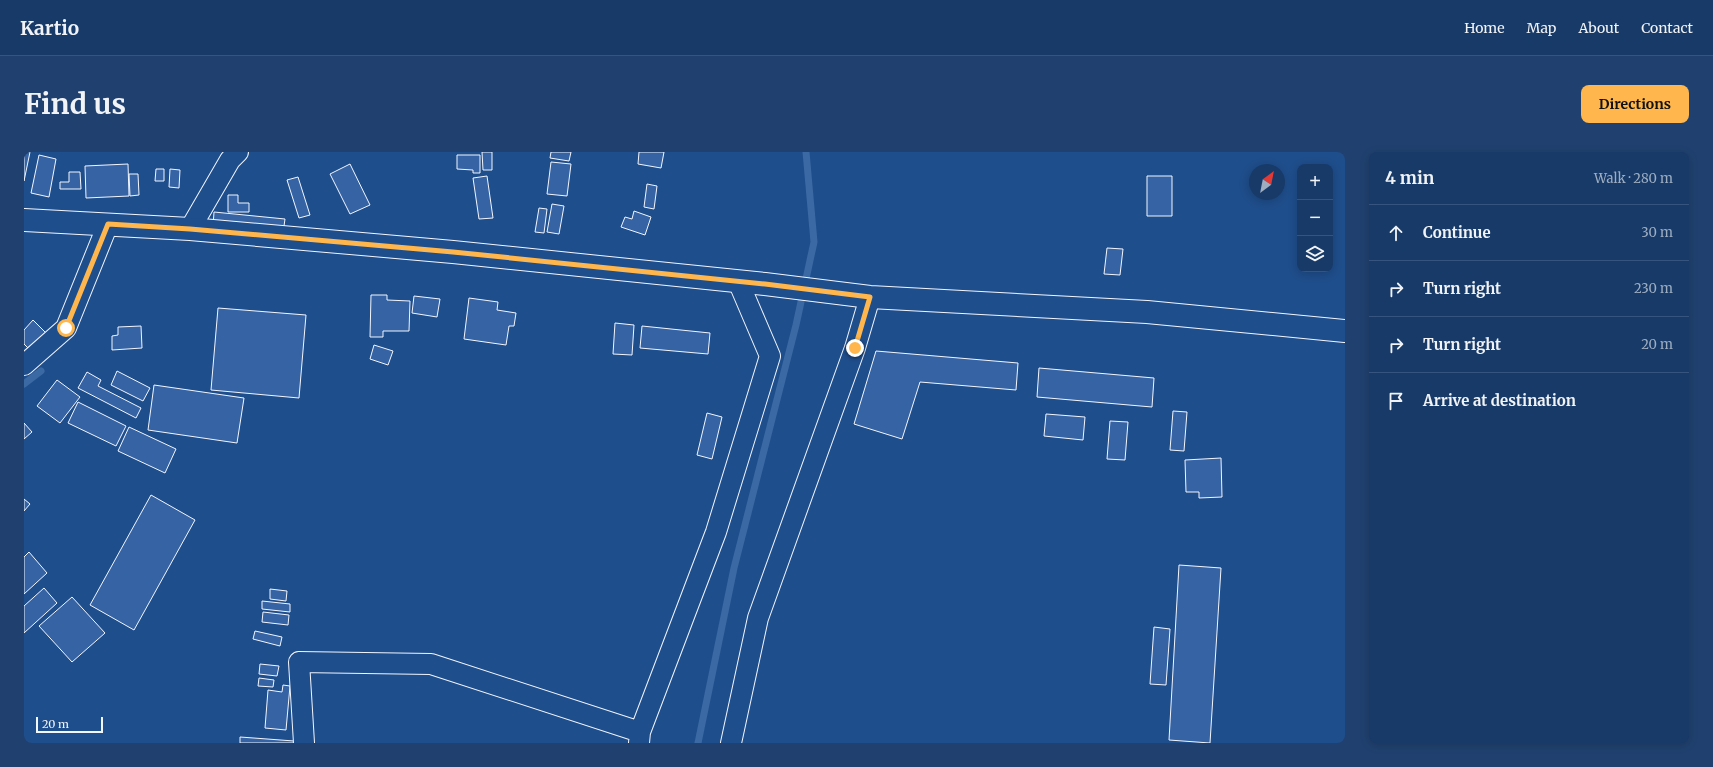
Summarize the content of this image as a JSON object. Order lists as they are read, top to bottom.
{
  "scale_bar": "20 m",
  "north": "top right",
  "page": {
    "header": "Kartio",
    "nav": [
      "Home",
      "Map",
      "About",
      "Contact"
    ],
    "buttons": "Directions",
    "title": "Find us",
    "heading": ["4 min", "Walk · 280 m"],
    "map_buttons": ["+", "−"],
    "list": [
      ["Continue", "30 m"],
      ["Turn right", "230 m"],
      ["Turn right", "20 m"],
      "Arrive at destination"
    ],
    "scale": "20 m"
  }
}
